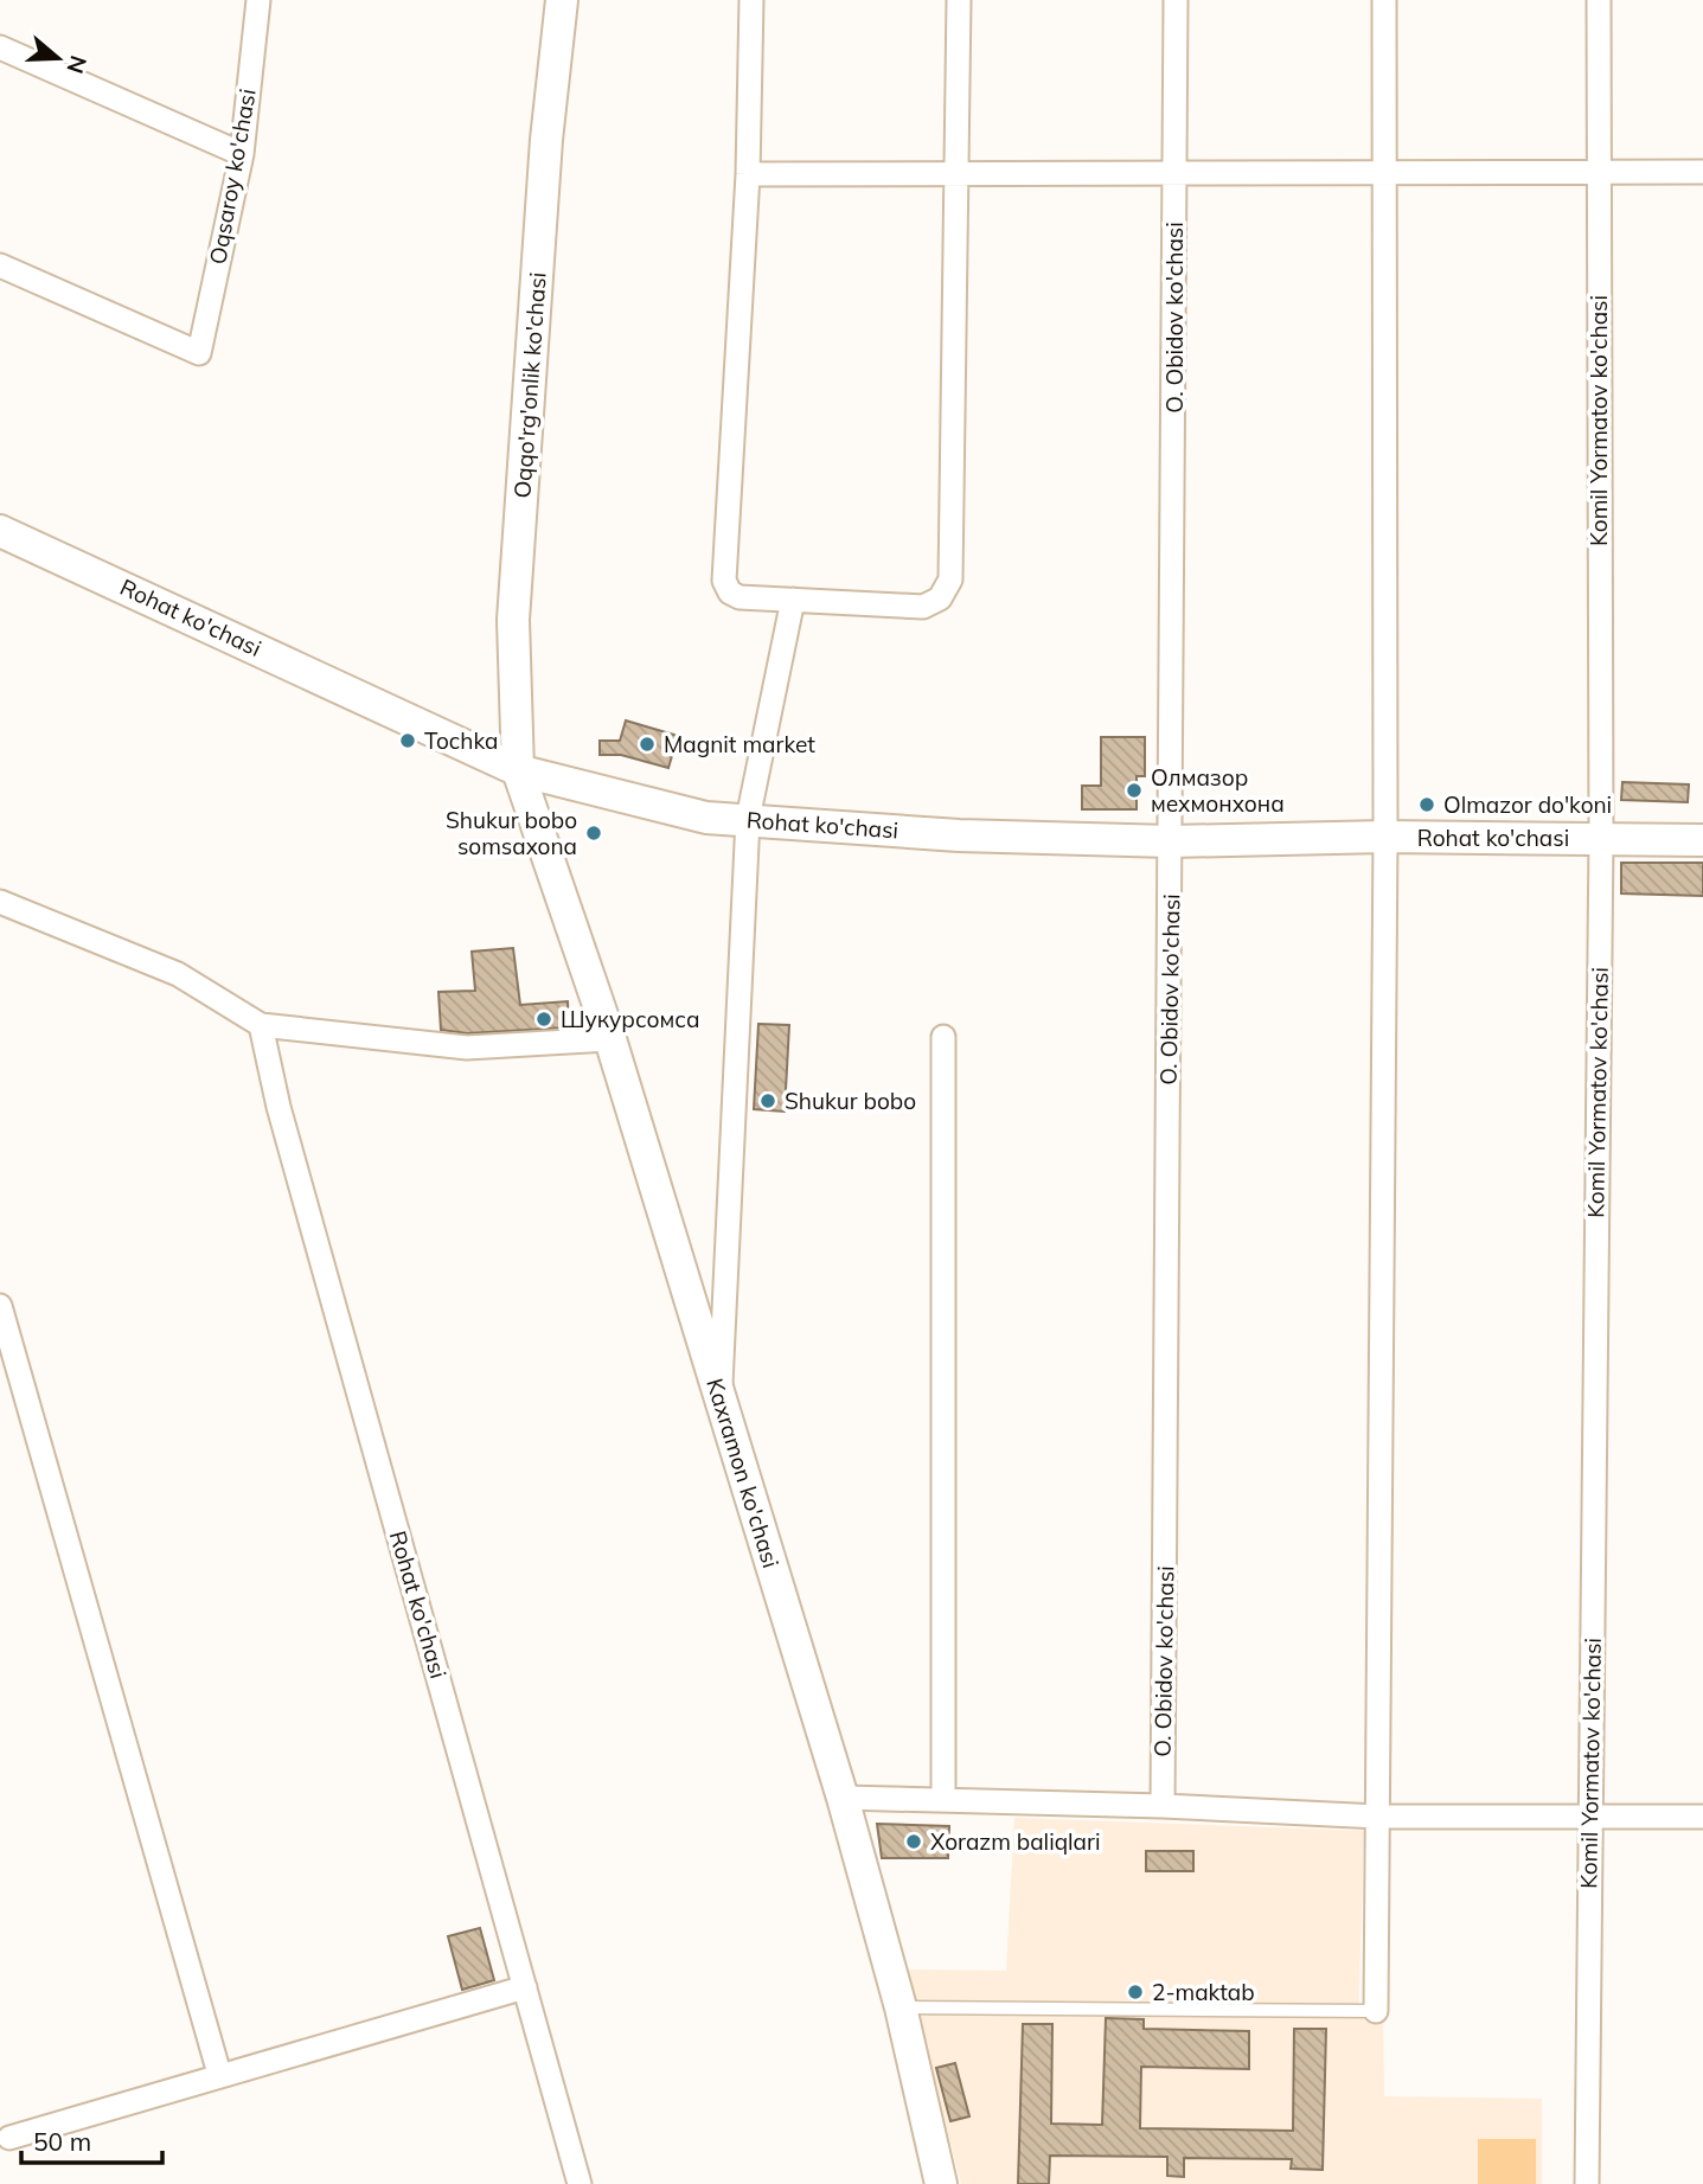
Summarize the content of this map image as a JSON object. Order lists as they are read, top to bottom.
{
  "streets": {
    "street": [
      "Oqsaroy ko'chasi",
      "O. Obidov ko'chasi",
      "Oqqo'rg'onlik ko'chasi",
      "Komil Yormatov ko'chasi",
      "Rohat ko'chasi",
      "Kaxramon ko'chasi"
    ]
  },
  "crossings": [
    ["O. Obidov ko'chasi", "Rohat ko'chasi"],
    ["Oqqo'rg'onlik ko'chasi", "Rohat ko'chasi"],
    ["Oqqo'rg'onlik ko'chasi", "Kaxramon ko'chasi"],
    ["Komil Yormatov ko'chasi", "Rohat ko'chasi"],
    ["Rohat ko'chasi", "Kaxramon ko'chasi"]
  ],
  "places": [
    "Tochka",
    "Magnit market",
    "Олмазор мехмонхона",
    "Olmazor do'koni",
    "Shukur bobo somsaxona",
    "Шукурсомса",
    "Shukur bobo",
    "Xorazm baliqlari",
    "2-maktab"
  ],
  "scale_bar": "50 m",
  "north": "right"
}
